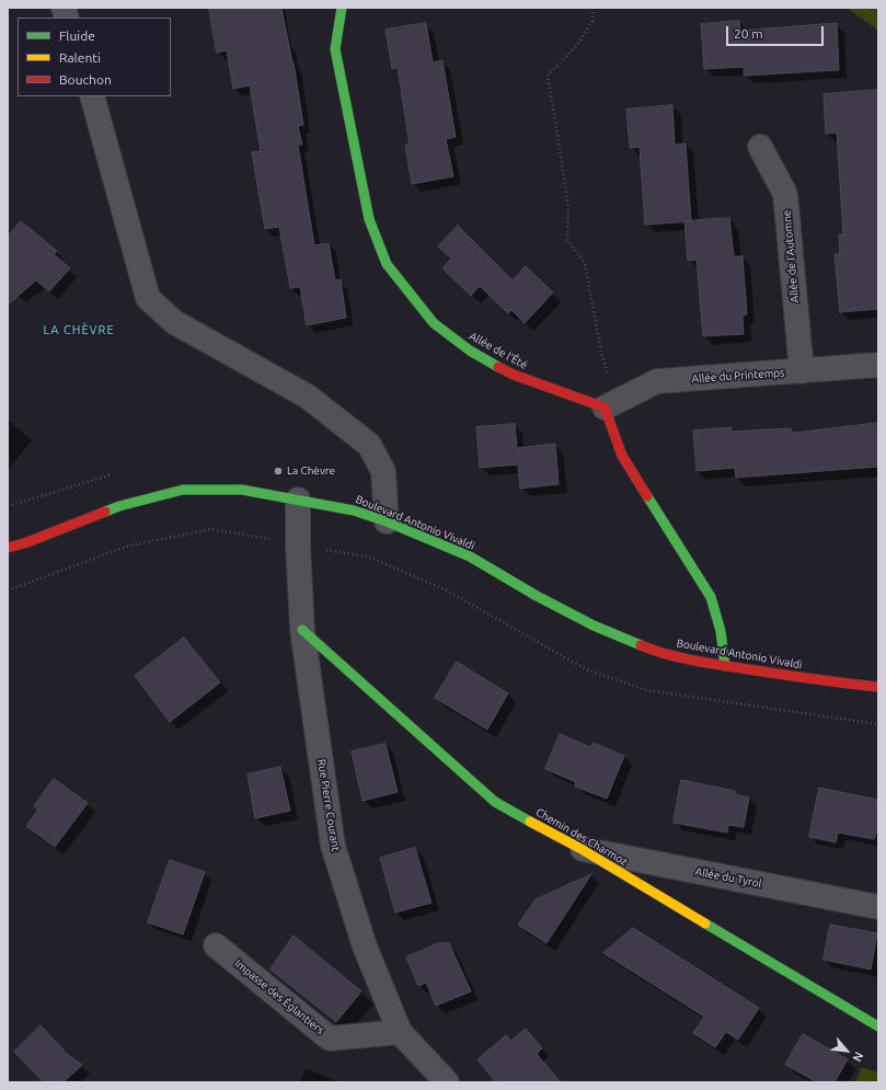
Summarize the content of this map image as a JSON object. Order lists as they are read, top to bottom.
{
  "streets": {
    "street": [
      "Allée de l'Automne",
      "Allée de l'Été",
      "Allée du Printemps",
      "Boulevard Antonio Vivaldi",
      "Rue Pierre Courant",
      "Chemin des Charmoz",
      "Allée du Tyrol",
      "Impasse des Églantiers"
    ]
  },
  "crossings": [
    ["Allée de l'Automne", "Allée du Printemps"],
    ["Allée de l'Été", "Allée du Printemps"],
    ["Boulevard Antonio Vivaldi", "Rue Pierre Courant"],
    ["Rue Pierre Courant", "Chemin des Charmoz"],
    ["Rue Pierre Courant", "Impasse des Églantiers"],
    ["Chemin des Charmoz", "Allée du Tyrol"]
  ],
  "districts": ["LA CHÈVRE"],
  "places": ["La Chèvre"],
  "legend": ["Fluide", "Ralenti", "Bouchon"],
  "scale_bar": "20 m",
  "north": "bottom right"
}
